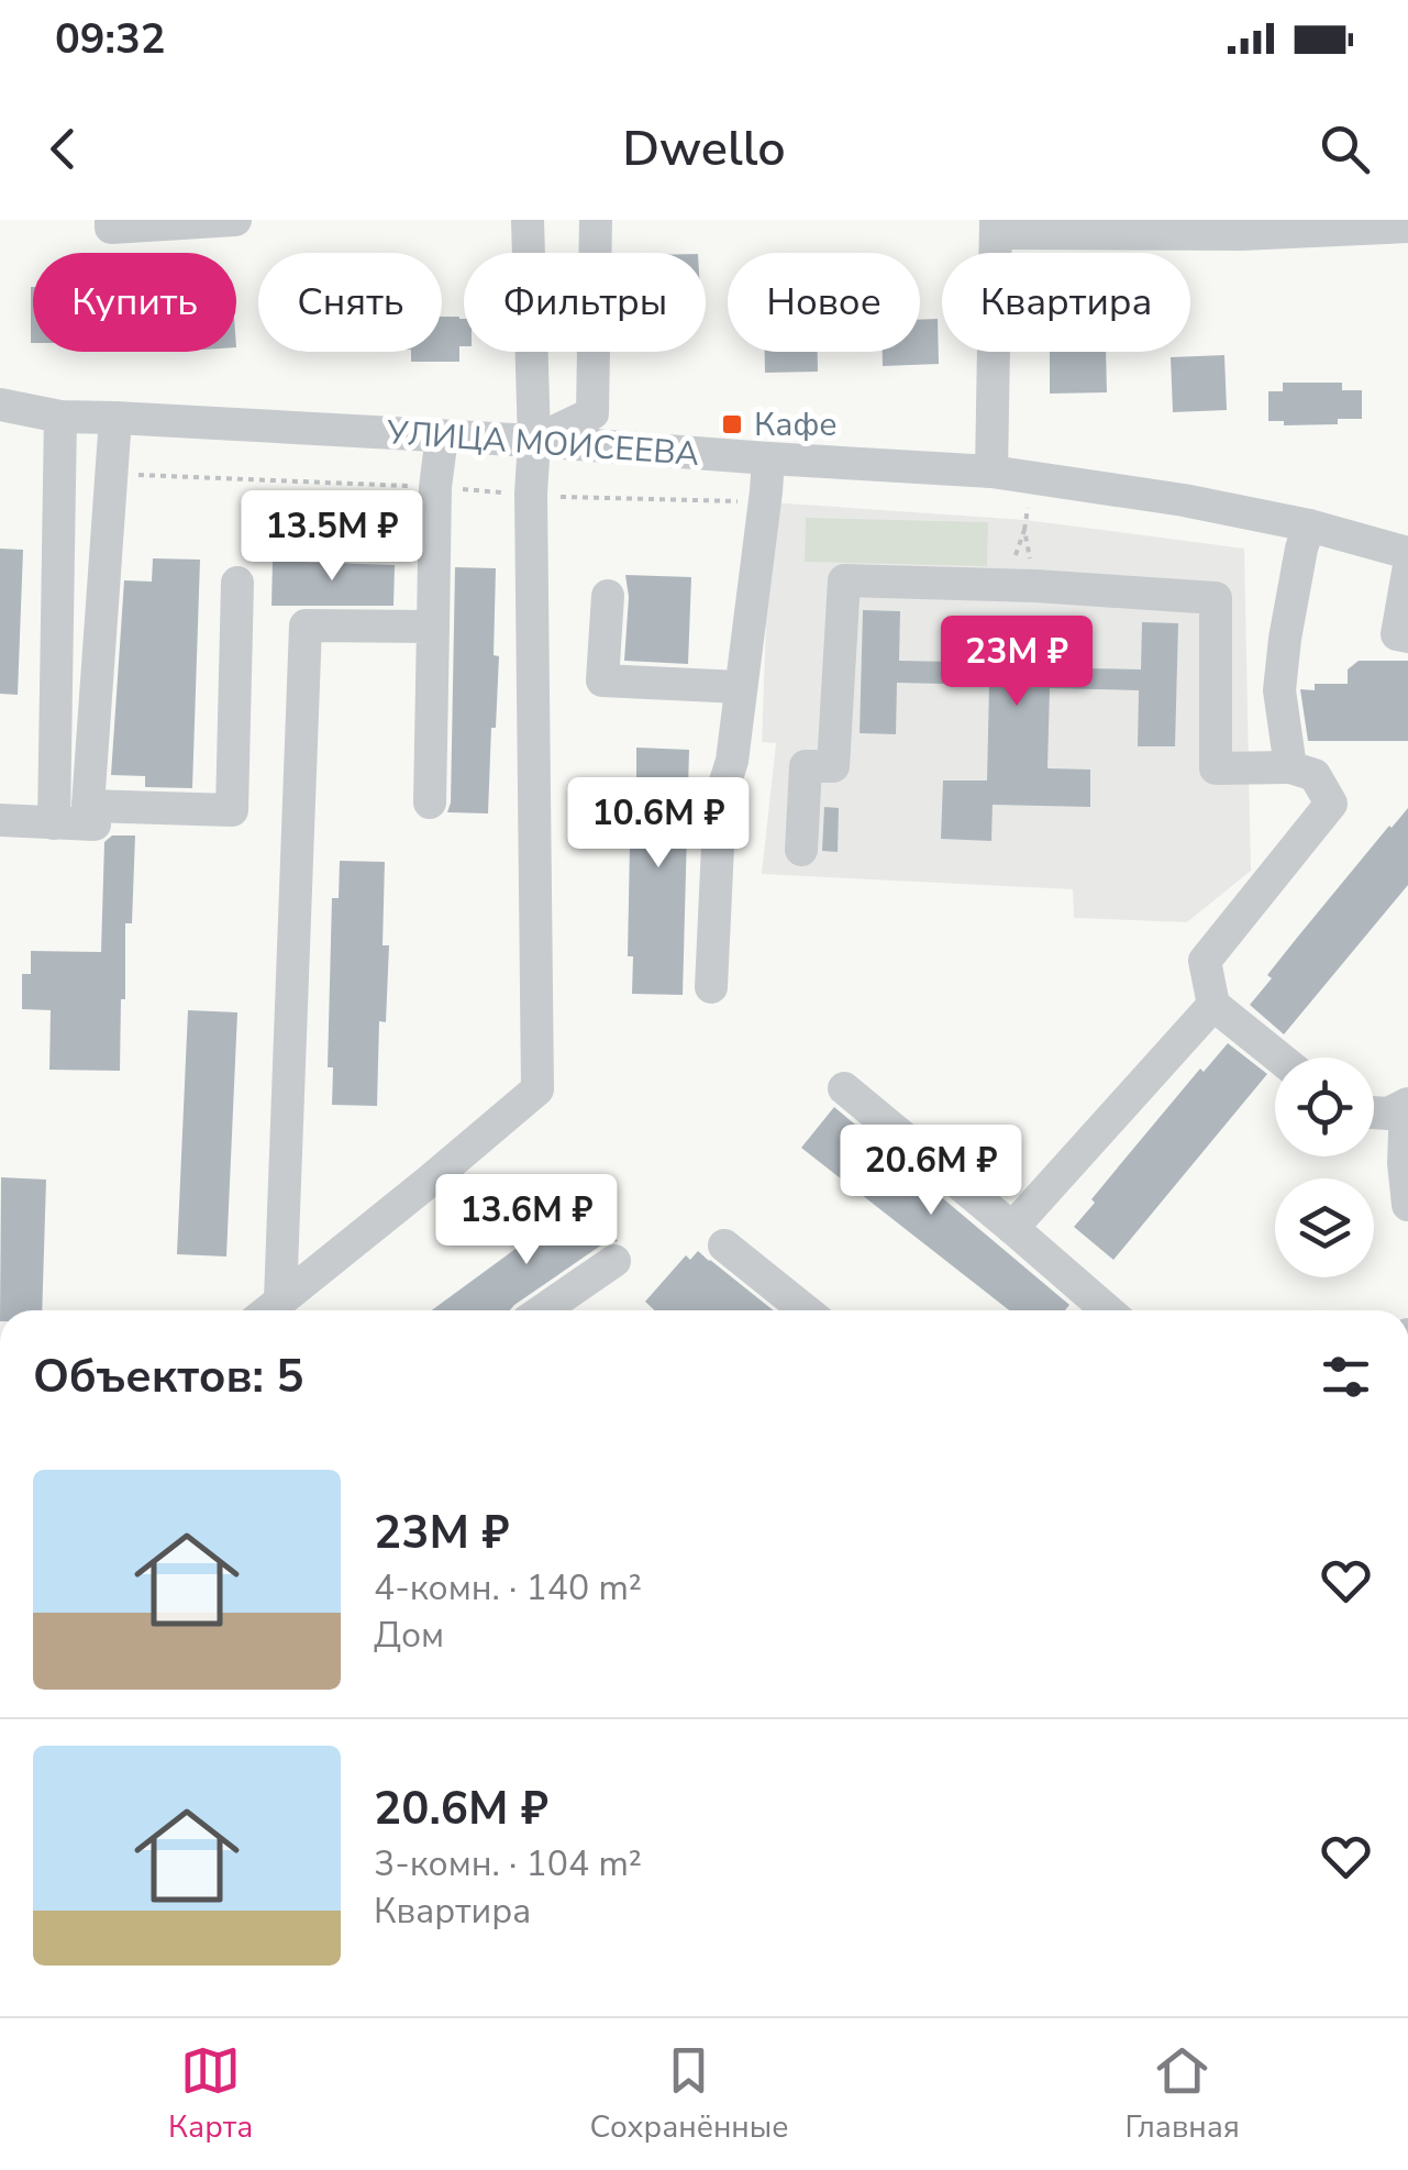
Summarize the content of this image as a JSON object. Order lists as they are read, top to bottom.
{
  "streets": {
    "street": ["УЛИЦА МОИСЕЕВА"]
  },
  "places": {
    "transit": ["Кафе"]
  },
  "page": {
    "status": "09:32",
    "header": "Dwello",
    "chip": [
      "Купить",
      "Снять",
      "Фильтры",
      "Новое",
      "Квартира"
    ],
    "price": [
      "13.5M ₽",
      "23M ₽",
      "10.6M ₽",
      "20.6M ₽",
      "13.6M ₽"
    ],
    "heading": "Объектов: 5",
    "list": [
      {
        "name": "23M ₽",
        "note": "4-комн. · 140 m² · Дом"
      },
      {
        "name": "20.6M ₽",
        "note": "3-комн. · 104 m² · Квартира"
      }
    ],
    "tabs": ["Карта", "Сохранённые", "Главная"]
  }
}
